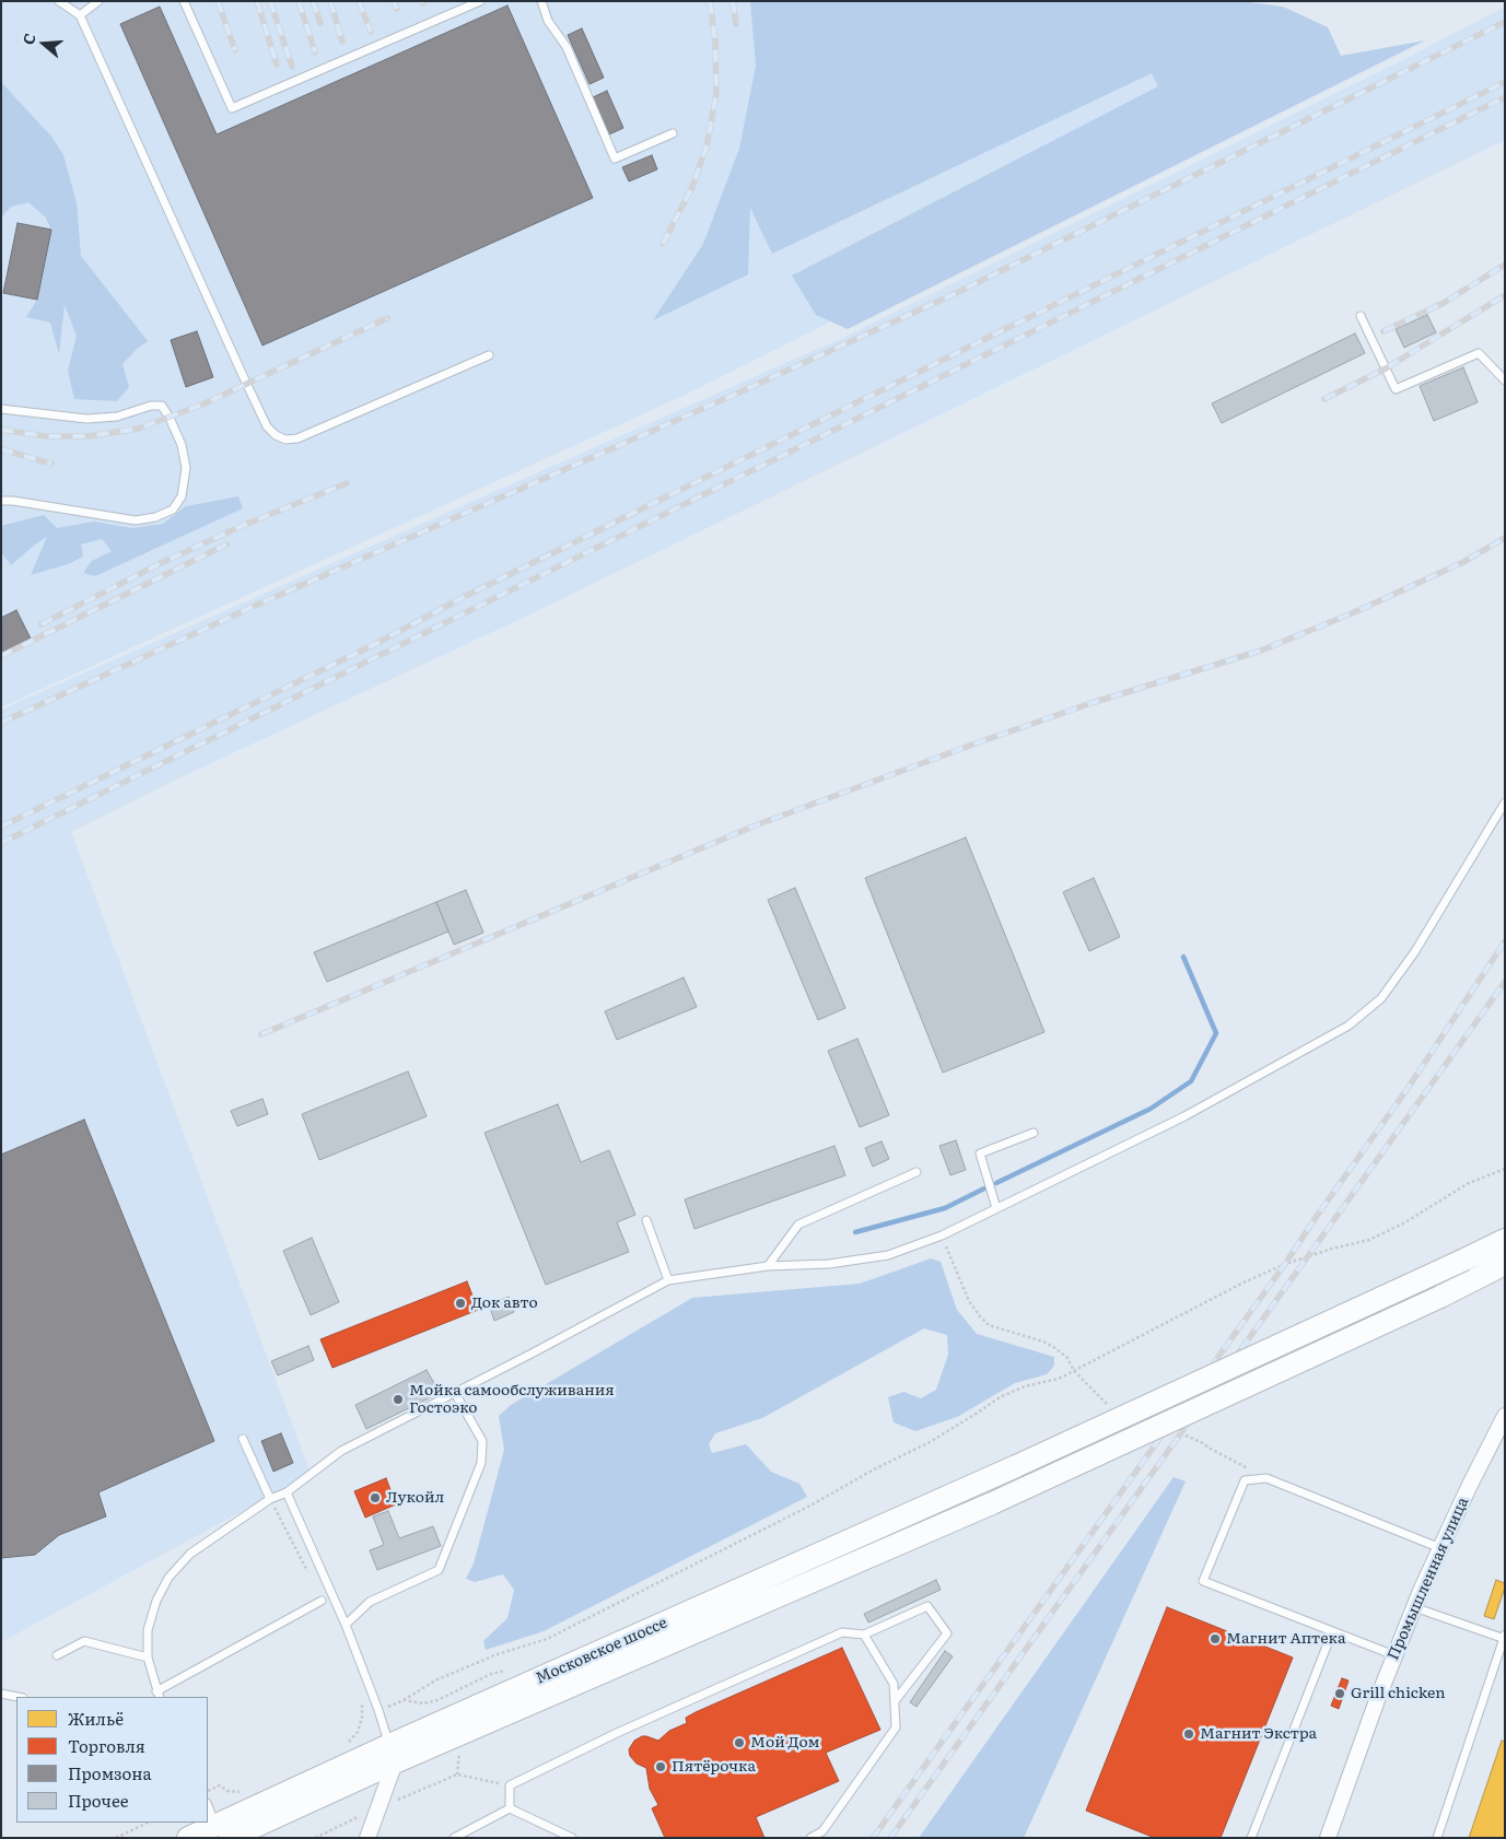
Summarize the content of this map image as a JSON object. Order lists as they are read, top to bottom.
{
  "streets": {
    "main road": ["Московское шоссе"],
    "street": ["Промышленная улица"]
  },
  "places": [
    "Док авто",
    "Мойка самообслуживания Гостоэко",
    "Лукойл",
    "Магнит Аптека",
    "Grill chicken",
    "Магнит Экстра",
    "Мой Дом",
    "Пятёрочка"
  ],
  "legend": [
    "Жильё",
    "Торговля",
    "Промзона",
    "Прочее"
  ],
  "north": "left"
}
